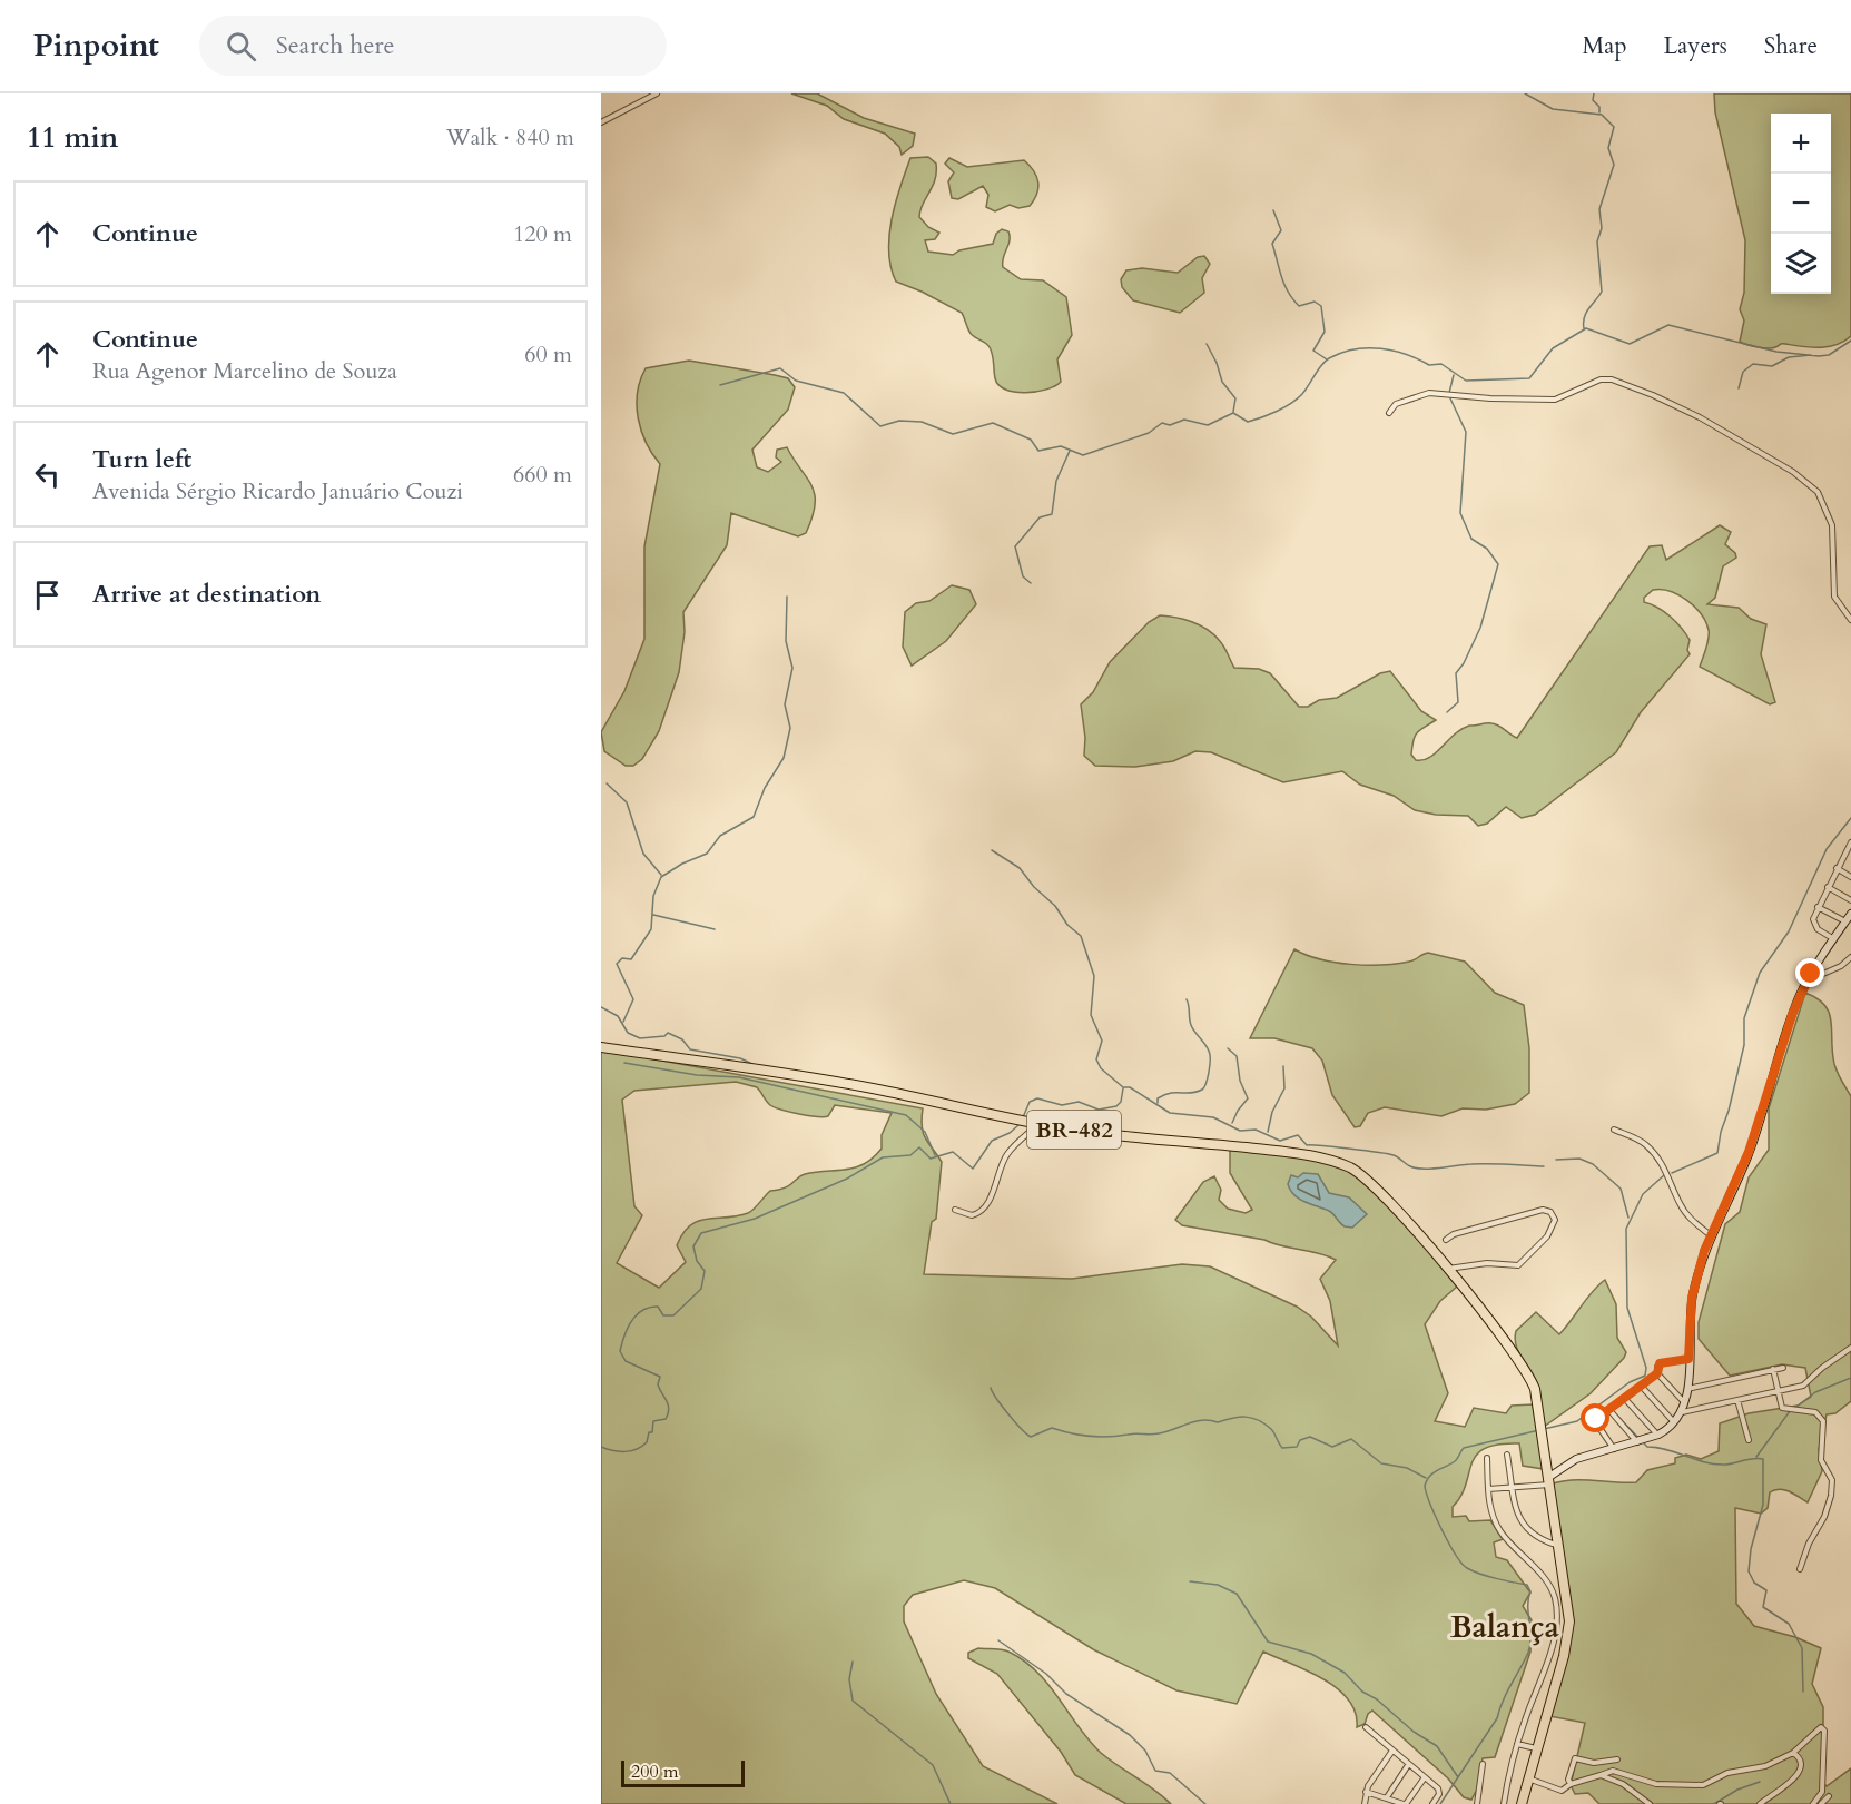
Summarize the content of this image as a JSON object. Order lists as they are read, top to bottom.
{
  "streets": {
    "highway": ["BR-482"]
  },
  "districts": ["Balança"],
  "scale_bar": "200 m",
  "page": {
    "header": "Pinpoint",
    "search": "Search here",
    "nav": ["Map", "Layers", "Share"],
    "heading": ["11 min", "Walk · 840 m"],
    "map_buttons": ["+", "−"],
    "list": [
      ["Continue", "120 m"],
      ["Continue", "Rua Agenor Marcelino de Souza", "60 m"],
      ["Turn left", "Avenida Sérgio Ricardo Januário Couzi", "660 m"],
      "Arrive at destination"
    ],
    "scale": "200 m"
  }
}
